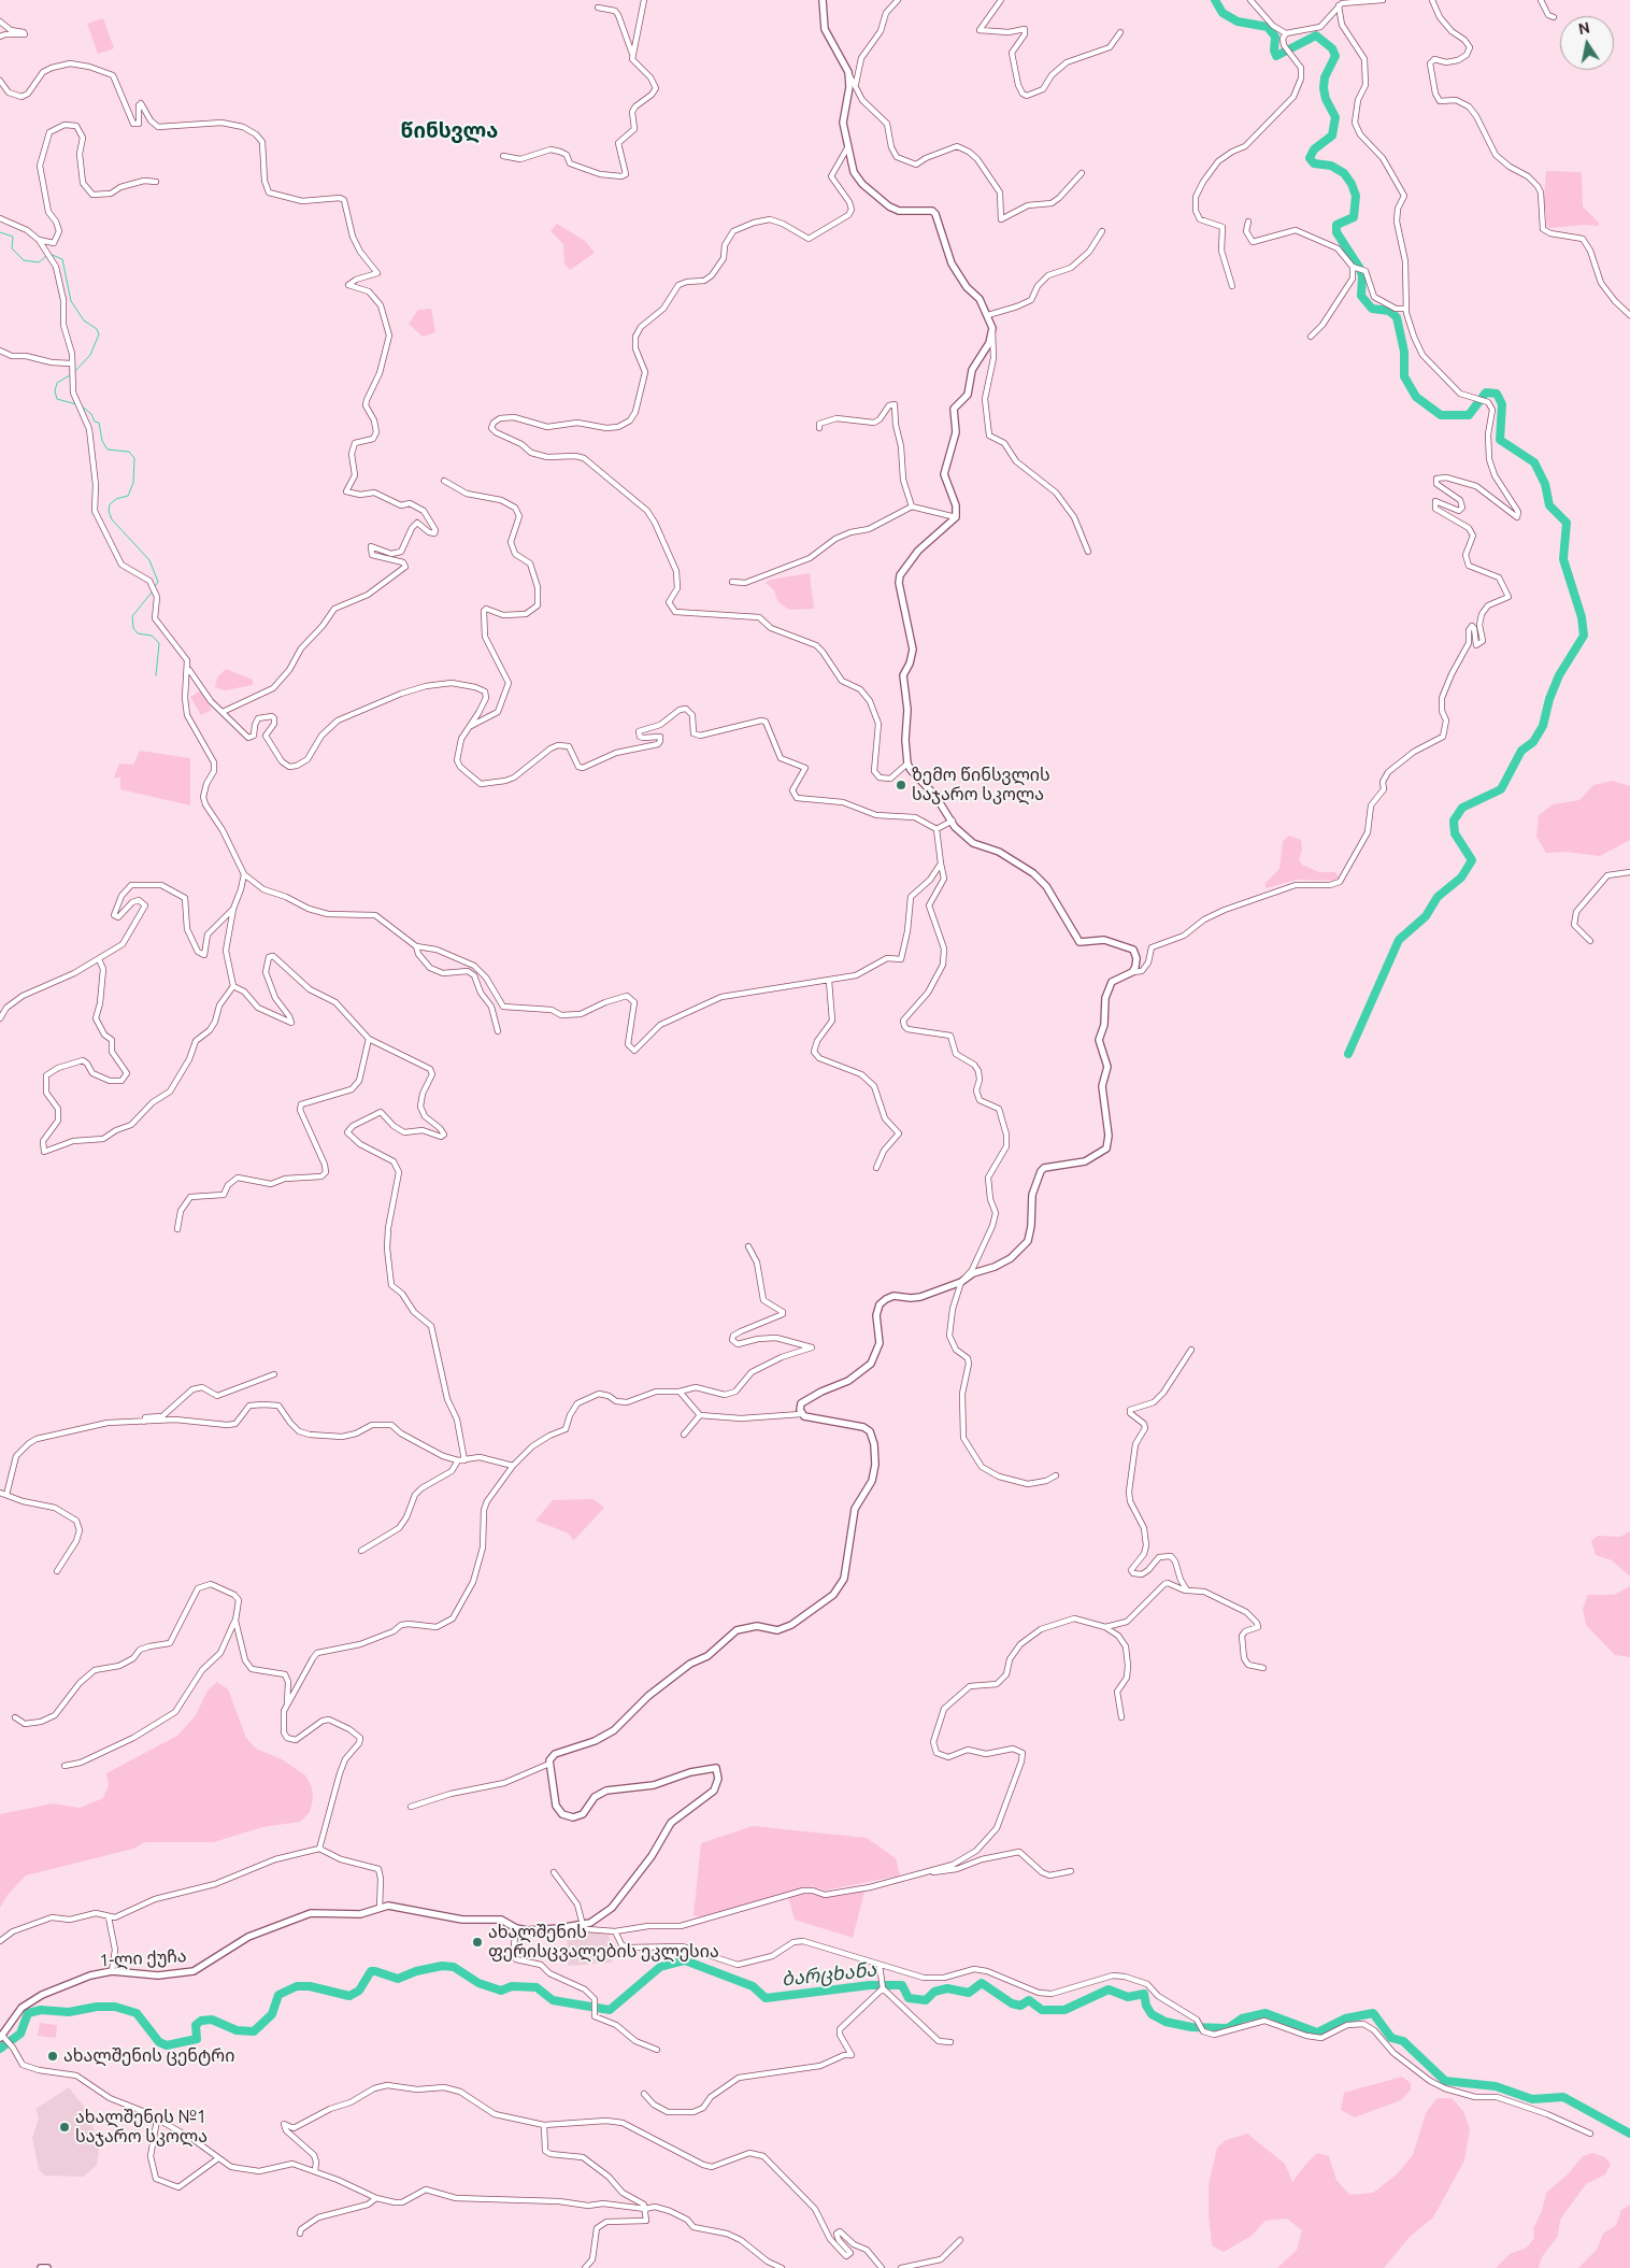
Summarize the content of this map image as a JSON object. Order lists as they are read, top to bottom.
{
  "streets": {
    "street": ["1-ლი ქუჩა"]
  },
  "districts": ["წინსვლა"],
  "water": ["ბარცხანა"],
  "places": [
    "ზემო წინსვლის საჯარო სკოლა",
    "ახალშენის ფერისცვალების ეკლესია",
    "ახალშენის ცენტრი",
    "ახალშენის №1 საჯარო სკოლა"
  ],
  "north": "top"
}
